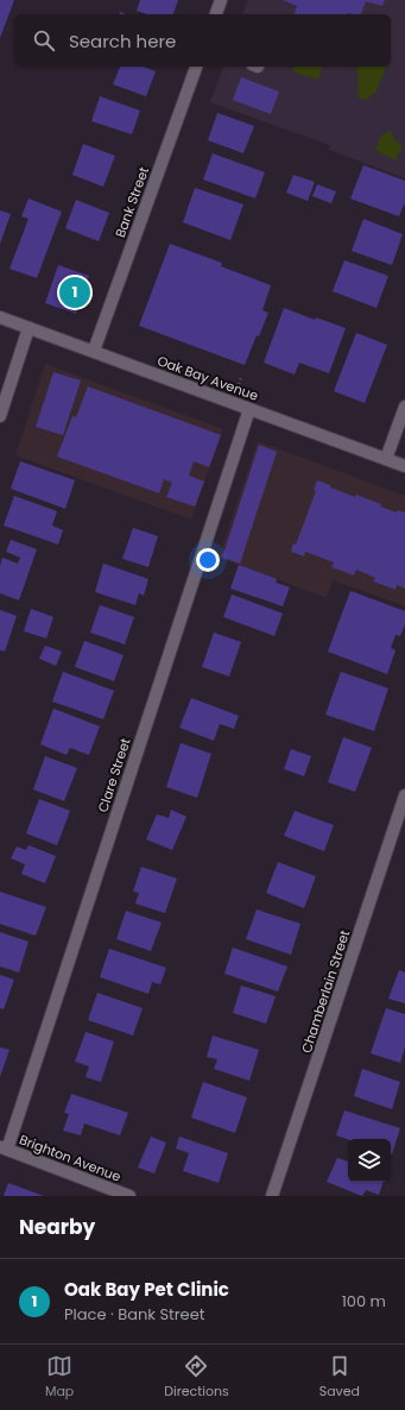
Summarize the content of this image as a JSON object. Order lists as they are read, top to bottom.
{
  "streets": {
    "street": [
      "Bank Street",
      "Oak Bay Avenue",
      "Clare Street",
      "Chamberlain Street",
      "Brighton Avenue"
    ]
  },
  "crossings": [
    ["Bank Street", "Oak Bay Avenue"],
    ["Oak Bay Avenue", "Clare Street"],
    ["Clare Street", "Brighton Avenue"]
  ],
  "page": {
    "search": "Search here",
    "pins": "1",
    "heading": "Nearby",
    "list": [
      {
        "mark": "1",
        "name": "Oak Bay Pet Clinic",
        "note": "Place · Bank Street",
        "value": "100 m"
      }
    ],
    "nav": ["Map", "Directions", "Saved"]
  }
}
